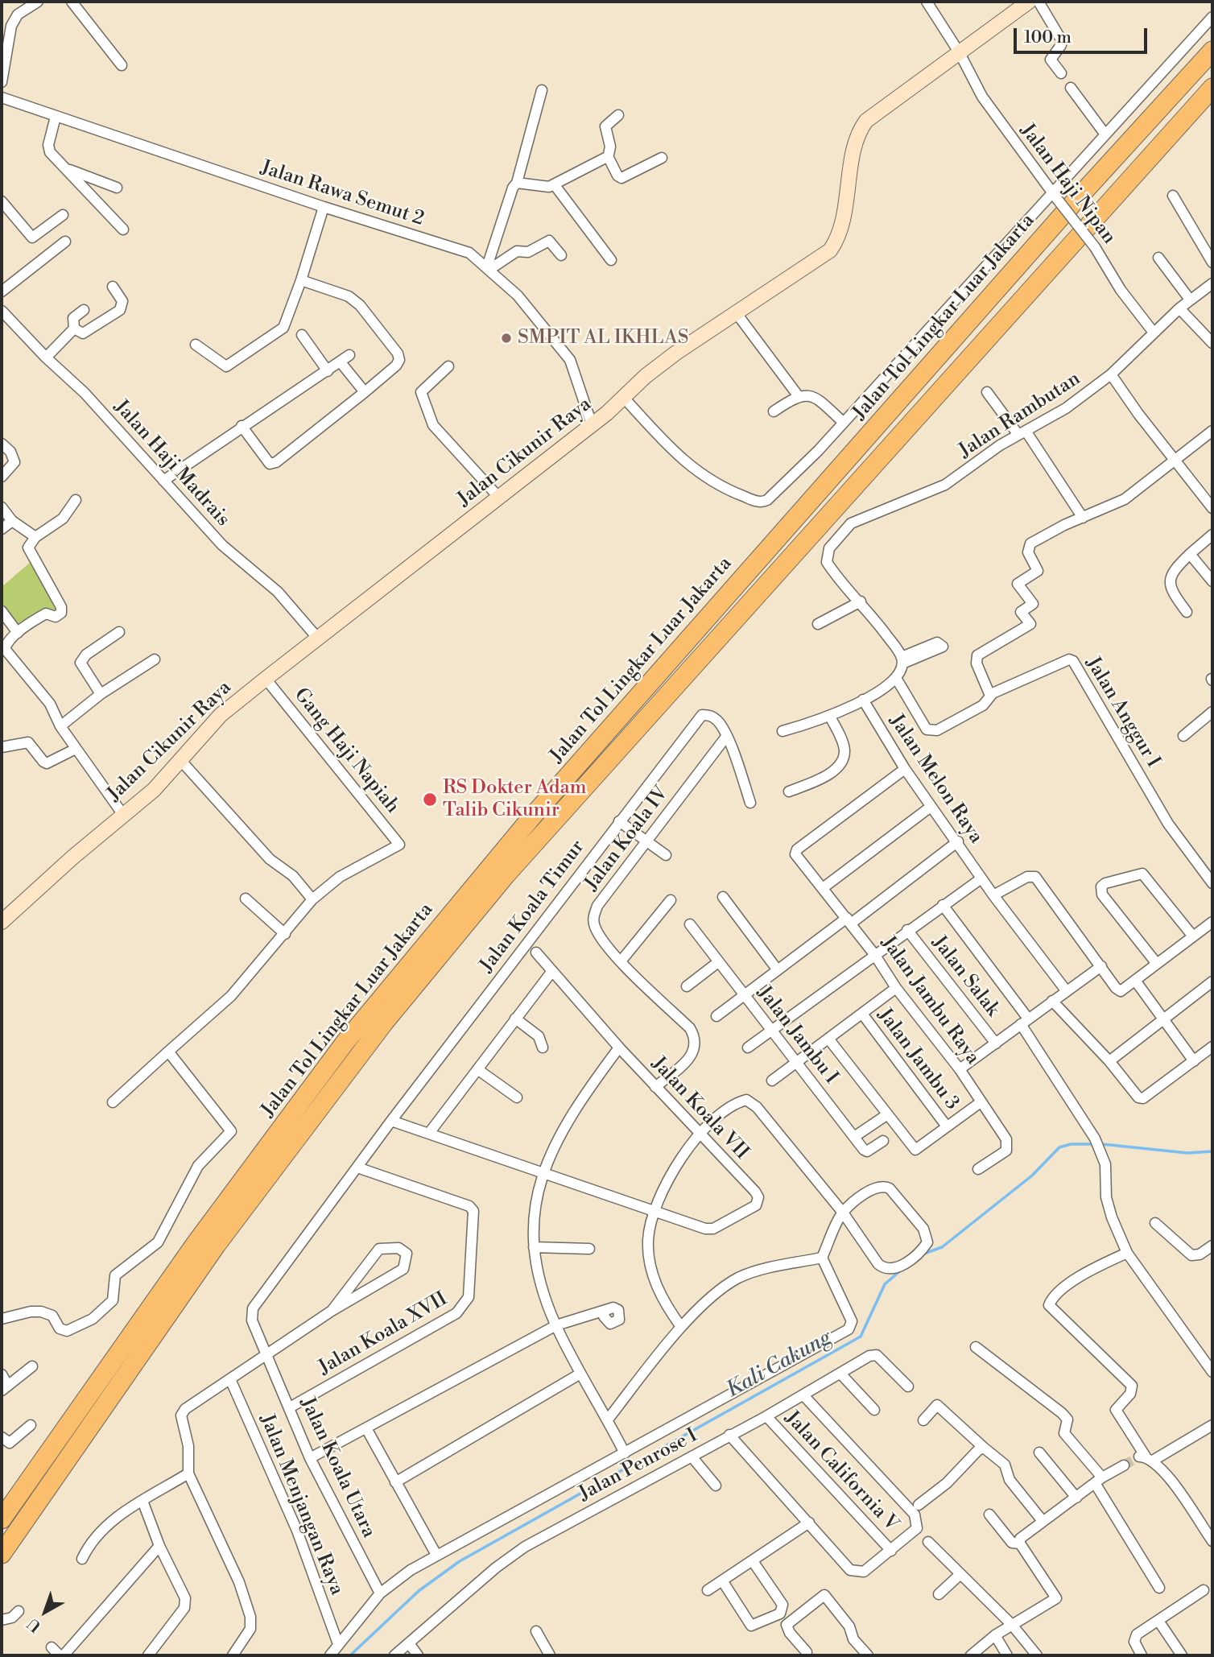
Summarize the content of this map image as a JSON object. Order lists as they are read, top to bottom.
{
  "streets": {
    "highway": ["Jalan Tol Lingkar Luar Jakarta"],
    "street": [
      "Jalan Haji Nipan",
      "Jalan Rawa Semut 2",
      "Jalan Rambutan",
      "Jalan Cikunir Raya",
      "Jalan Haji Madrais",
      "Jalan Anggur I",
      "Gang Haji Napiah",
      "Jalan Melon Raya",
      "Jalan Koala IV",
      "Jalan Koala Timur",
      "Jalan Salak",
      "Jalan Jambu Raya",
      "Jalan Jambu I",
      "Jalan Jambu 3",
      "Jalan Koala VII",
      "Jalan Koala XVII",
      "Jalan Penrose I",
      "Jalan Koala Utara",
      "Jalan California V",
      "Jalan Menjangan Raya"
    ]
  },
  "crossings": [
    ["Jalan Haji Nipan", "Jalan Rambutan"],
    ["Jalan Haji Nipan", "Jalan Cikunir Raya"],
    ["Jalan Rawa Semut 2", "Jalan Cikunir Raya"],
    ["Jalan Cikunir Raya", "Jalan Haji Madrais"],
    ["Jalan Cikunir Raya", "Gang Haji Napiah"],
    ["Jalan Melon Raya", "Jalan Jambu Raya"],
    ["Jalan Koala IV", "Jalan Koala Timur"],
    ["Jalan Koala IV", "Jalan Koala VII"],
    ["Jalan Koala Timur", "Jalan Koala XVII"],
    ["Jalan Koala Timur", "Jalan Koala Utara"],
    ["Jalan Koala XVII", "Jalan Koala Utara"],
    ["Jalan Penrose I", "Jalan California V"]
  ],
  "water": ["Kali Cakung"],
  "places": ["SMPIT AL IKHLAS", "RS Dokter Adam Talib Cikunir"],
  "scale_bar": "100 m",
  "north": "bottom left"
}
